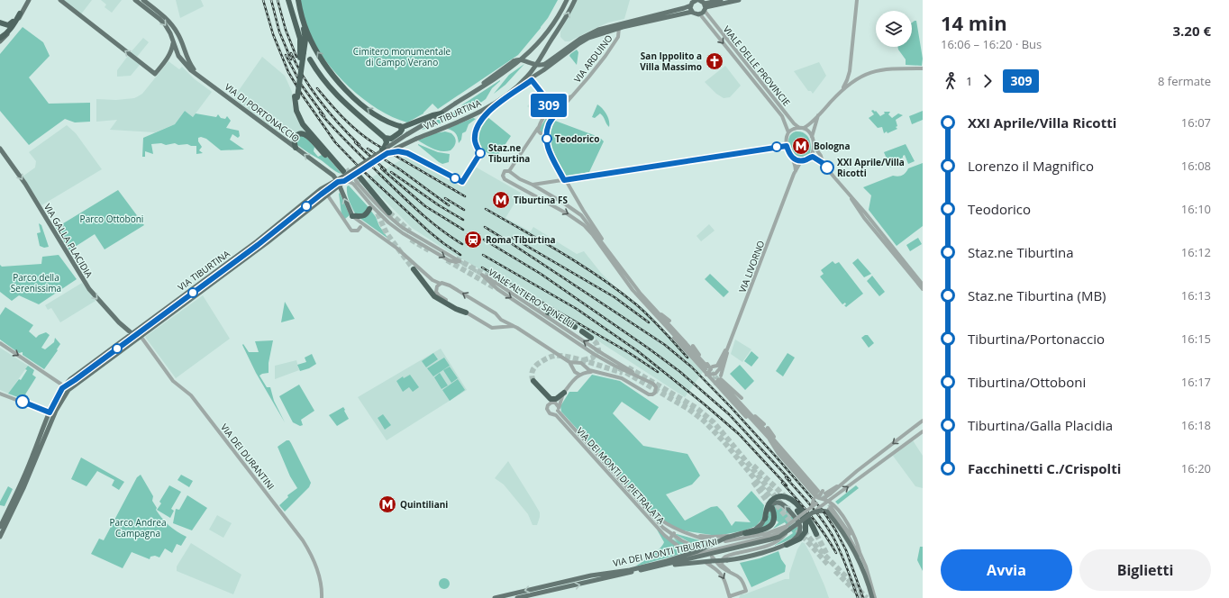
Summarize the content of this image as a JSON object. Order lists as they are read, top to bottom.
{
  "streets": {
    "main road": [
      "VIA DI PORTONACCIO",
      "VIA TIBURTINA",
      "VIA GALLA PLACIDIA",
      "VIA DEI MONTI TIBURTINI"
    ],
    "street": [
      "VIA ARDUINO",
      "VIALE DELLE PROVINCIE",
      "VIA LIVORNO",
      "VIALE ALTIERO SPINELLI",
      "VIA DEI DURANTINI",
      "VIA DEI MONTI DI PIETRALATA"
    ]
  },
  "crossings": [
    ["VIA ARDUINO", "VIA TIBURTINA"],
    ["VIALE DELLE PROVINCIE", "VIA LIVORNO"],
    ["VIA DI PORTONACCIO", "VIA TIBURTINA"],
    ["VIA TIBURTINA", "VIA GALLA PLACIDIA"],
    ["VIA TIBURTINA", "VIA DEI DURANTINI"]
  ],
  "one_way": ["VIA GALLA PLACIDIA"],
  "parks": [
    "Cimitero monumentale di Campo Verano",
    "Parco Ottoboni",
    "Parco della Serenissima",
    "Parco Andrea Campagna"
  ],
  "places": {
    "church": ["San Ippolito a Villa Massimo"],
    "other": ["Teodorico", "Staz.ne Tiburtina", "XXI Aprile/Villa Ricotti"],
    "metro station": ["Bologna", "Tiburtina FS", "Quintiliani"],
    "station": ["Roma Tiburtina"]
  },
  "lines": ["bus line 309"],
  "page": {
    "on_map": "309",
    "heading": ["14 min", "16:06 – 16:20 · Bus", "3.20 €"],
    "legs": ["1", "309", "8 fermate"],
    "list": [
      {
        "name": "XXI Aprile/Villa Ricotti",
        "value": "16:07"
      },
      {
        "name": "Lorenzo il Magnifico",
        "value": "16:08"
      },
      {
        "name": "Teodorico",
        "value": "16:10"
      },
      {
        "name": "Staz.ne Tiburtina",
        "value": "16:12"
      },
      {
        "name": "Staz.ne Tiburtina (MB)",
        "value": "16:13"
      },
      {
        "name": "Tiburtina/Portonaccio",
        "value": "16:15"
      },
      {
        "name": "Tiburtina/Ottoboni",
        "value": "16:17"
      },
      {
        "name": "Tiburtina/Galla Placidia",
        "value": "16:18"
      },
      {
        "name": "Facchinetti C./Crispolti",
        "value": "16:20"
      }
    ],
    "buttons": ["Avvia", "Biglietti"]
  }
}
